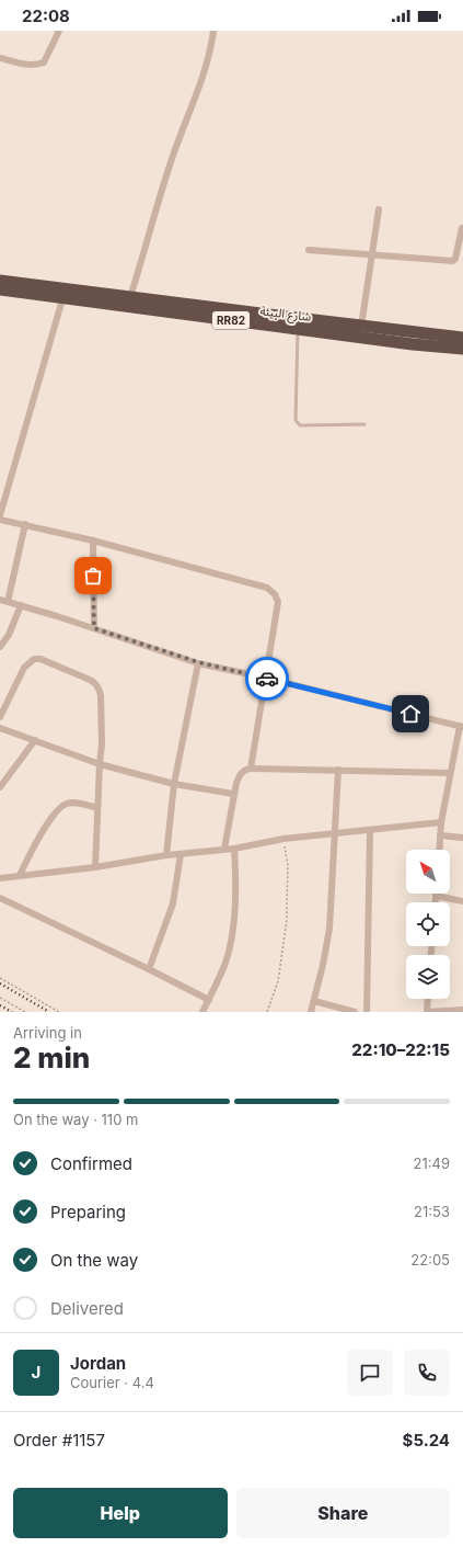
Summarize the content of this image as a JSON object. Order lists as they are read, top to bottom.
{
  "streets": {
    "highway": ["شارع البيئة", "RR82"]
  },
  "north": "top left",
  "page": {
    "status": "22:08",
    "heading": ["2 min", "Arriving in", "22:10–22:15"],
    "panel": [
      "Jordan",
      "Courier · 4.4",
      "Order #1157",
      "$5.24"
    ],
    "bar": "On the way · 110 m",
    "list": [
      ["Confirmed", "21:49"],
      ["Preparing", "21:53"],
      ["On the way", "22:05"],
      "Delivered"
    ],
    "round": "J",
    "buttons": ["Help", "Share"]
  }
}
